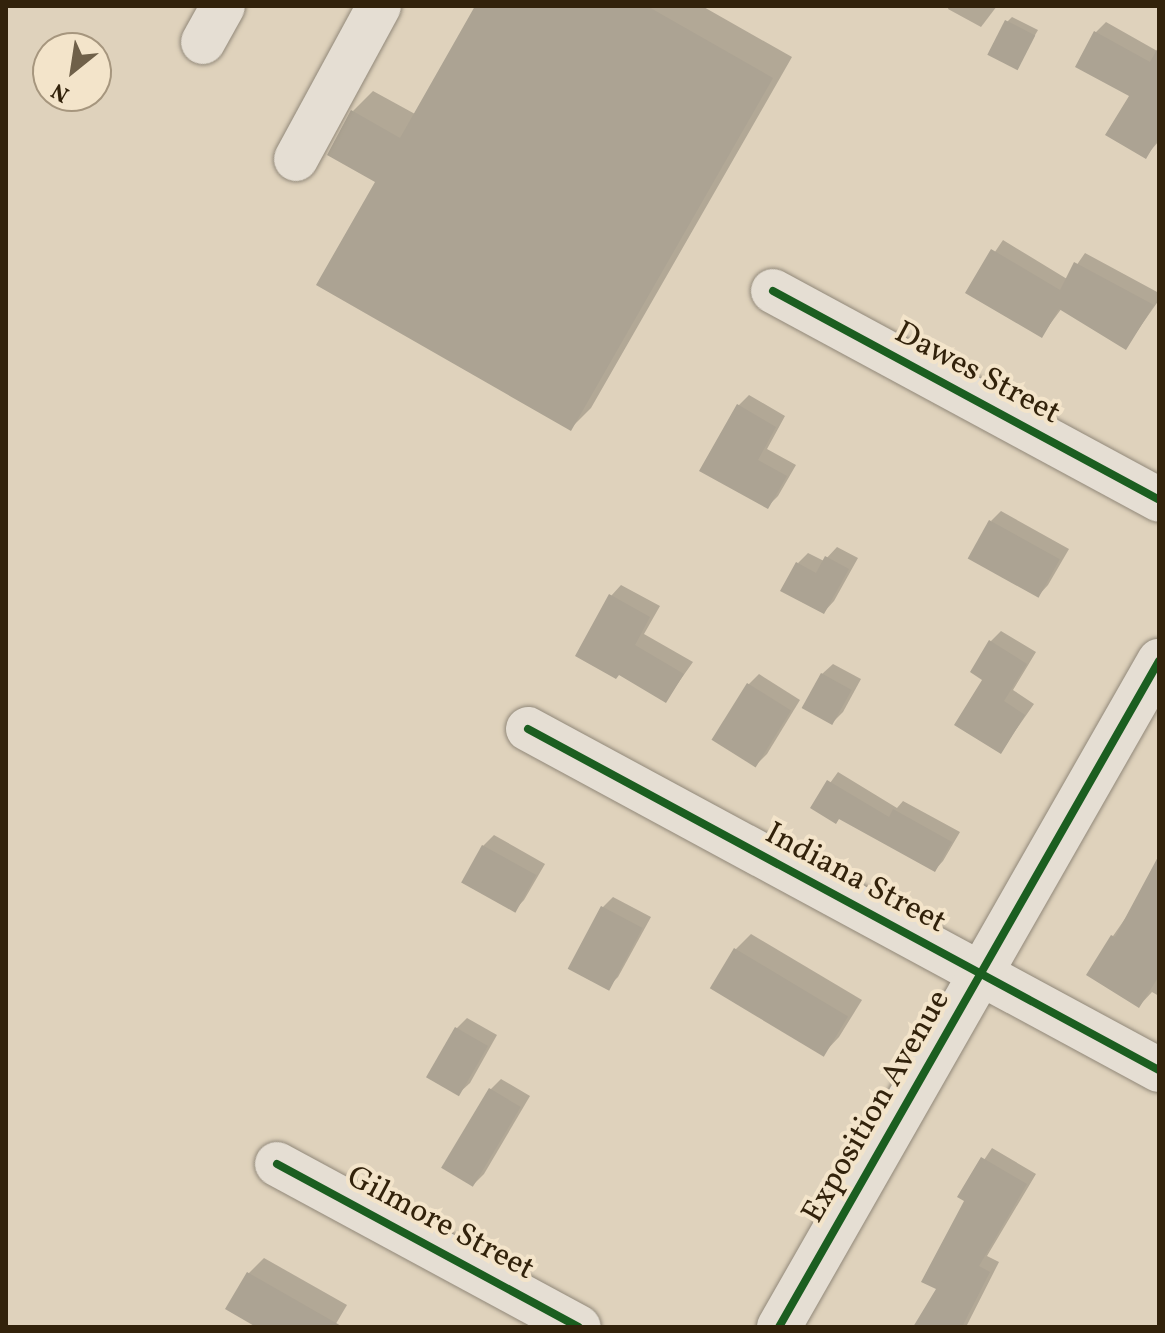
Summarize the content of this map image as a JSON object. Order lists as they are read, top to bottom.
{
  "streets": {
    "street": [
      "Dawes Street",
      "Indiana Street",
      "Exposition Avenue",
      "Gilmore Street"
    ]
  },
  "crossings": [
    ["Indiana Street", "Exposition Avenue"]
  ],
  "north": "bottom left"
}
